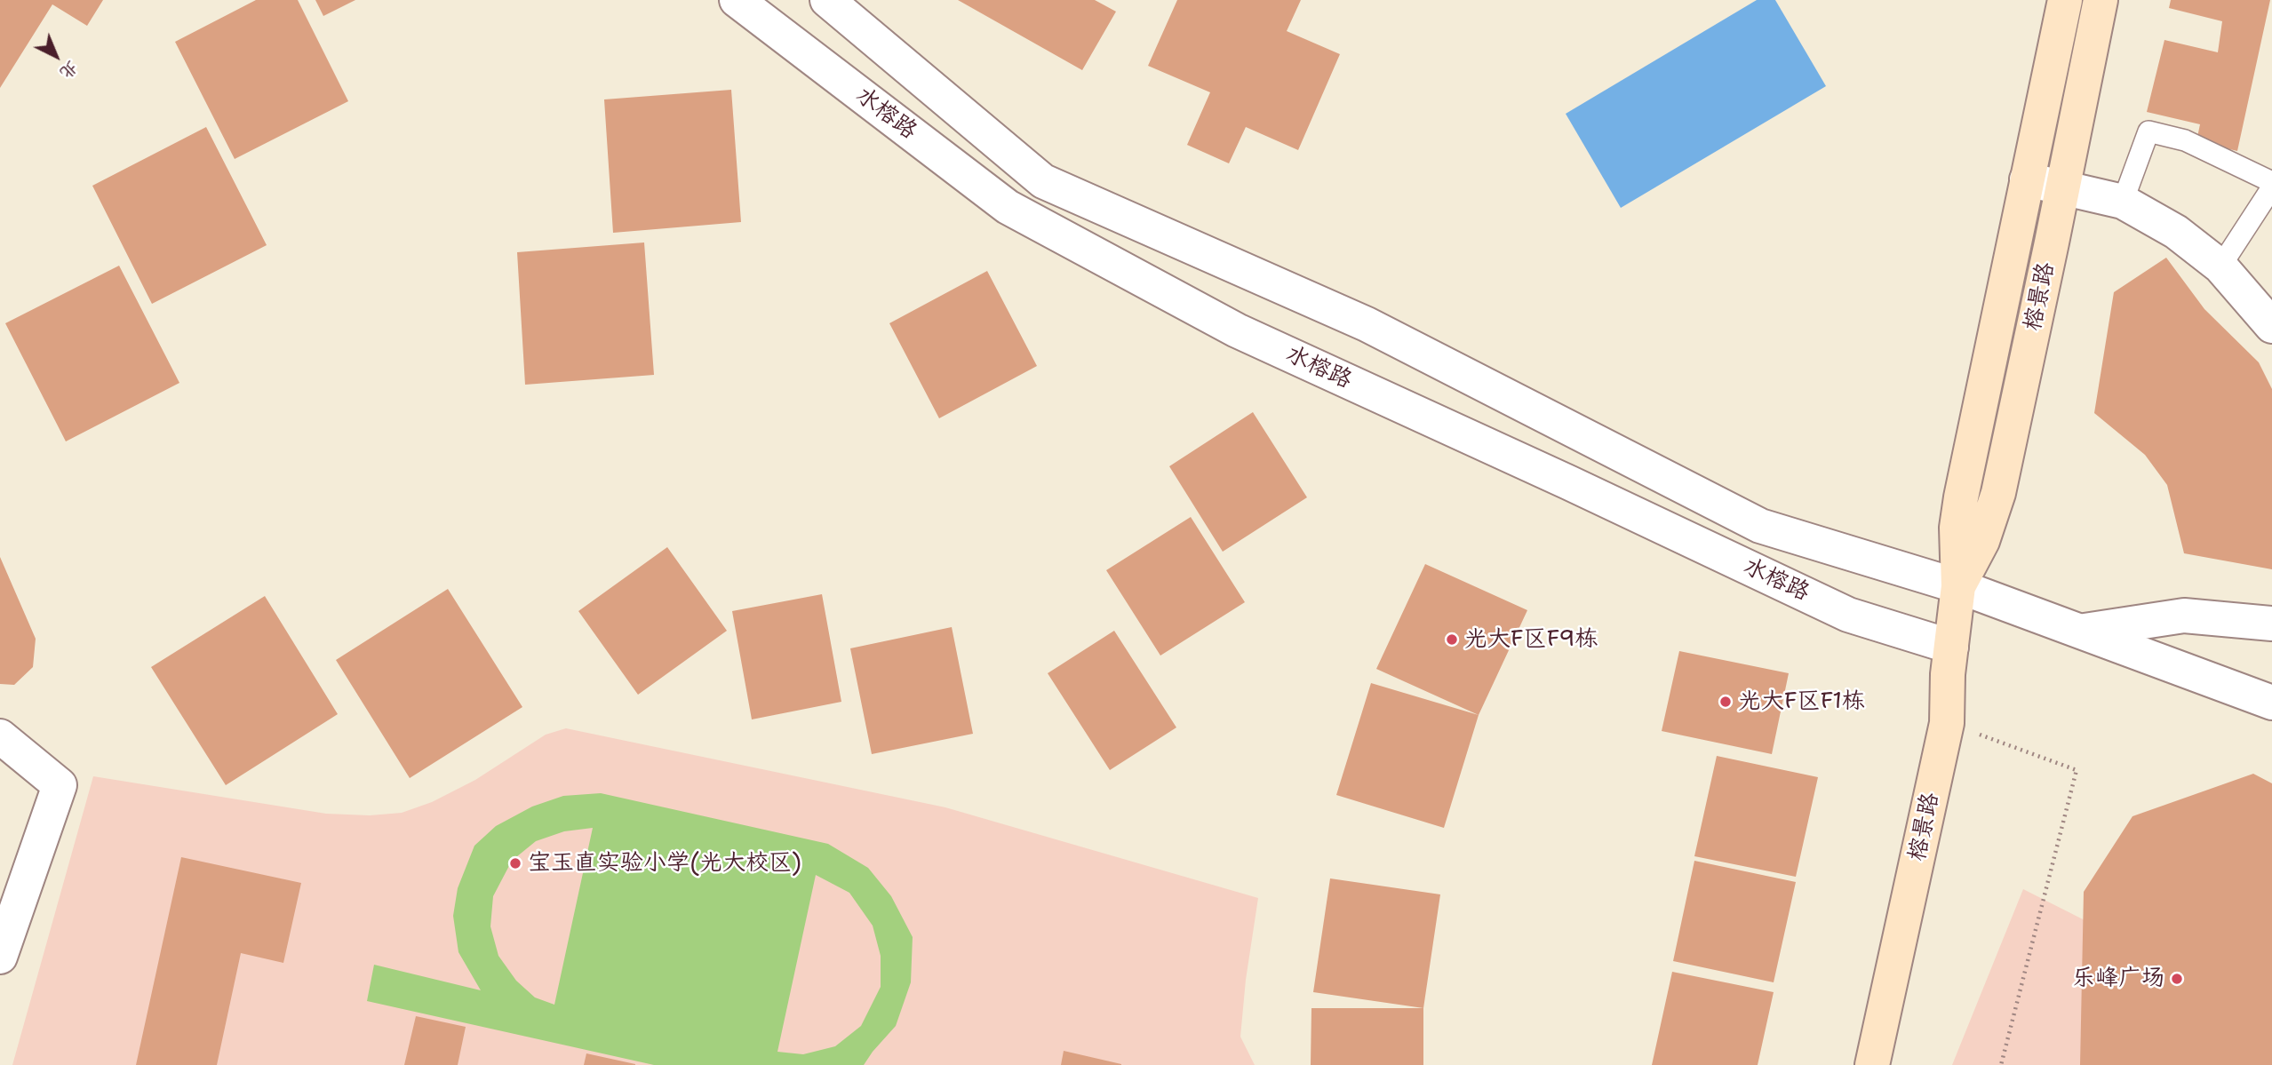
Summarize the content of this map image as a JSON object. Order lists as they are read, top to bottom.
{
  "streets": {
    "street": ["水榕路", "榕景路"]
  },
  "crossings": [
    ["水榕路", "榕景路"]
  ],
  "places": [
    "光大F区F9栋",
    "光大F区F1栋",
    "宝玉直实验小学(光大校区)",
    "乐峰广场"
  ],
  "north": "bottom right"
}
